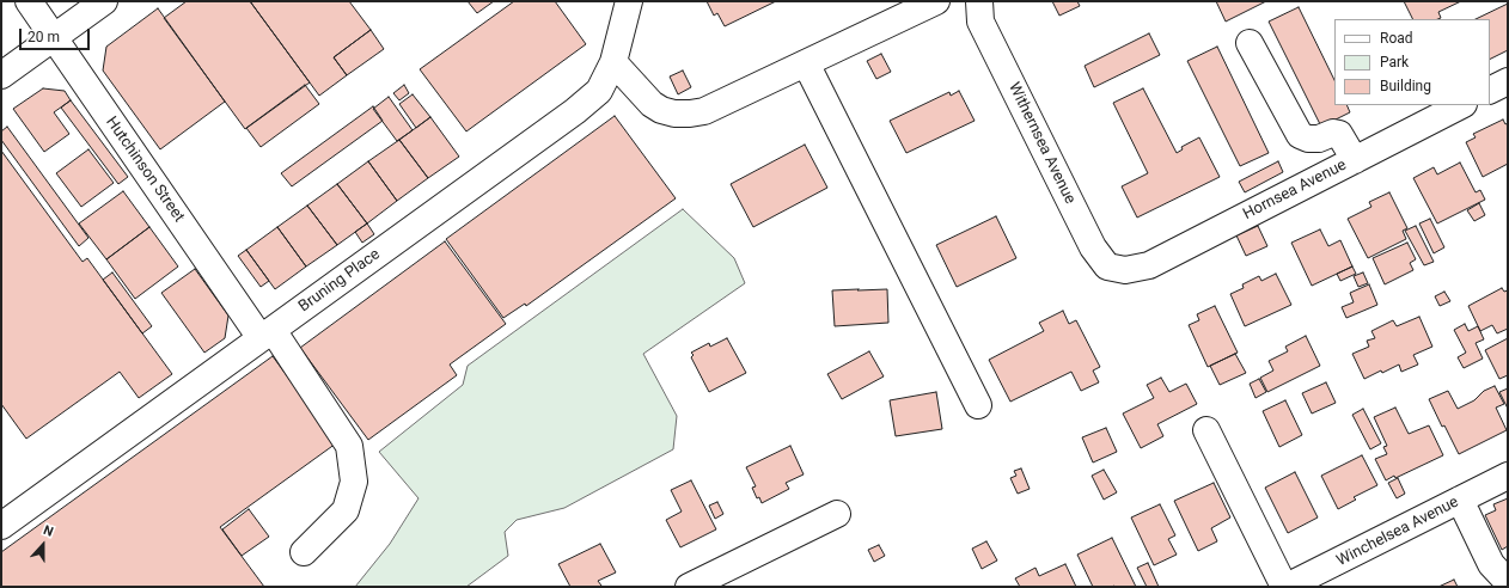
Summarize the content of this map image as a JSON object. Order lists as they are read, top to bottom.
{
  "streets": {
    "street": [
      "Withernsea Avenue",
      "Hutchinson Street",
      "Hornsea Avenue",
      "Bruning Place",
      "Winchelsea Avenue"
    ]
  },
  "crossings": [
    ["Withernsea Avenue", "Hornsea Avenue"],
    ["Hutchinson Street", "Bruning Place"]
  ],
  "legend": ["Road", "Park", "Building"],
  "scale_bar": "20 m",
  "north": "top"
}
